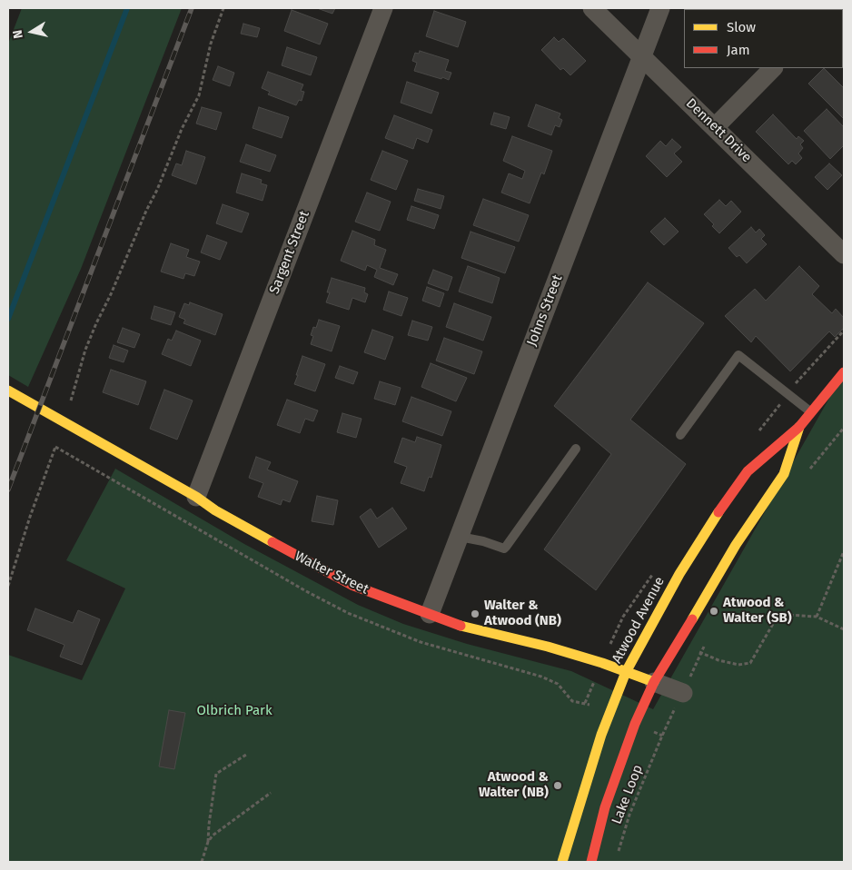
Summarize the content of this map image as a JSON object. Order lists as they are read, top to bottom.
{
  "streets": {
    "street": [
      "Dennett Drive",
      "Sargent Street",
      "Johns Street",
      "Walter Street",
      "Atwood Avenue"
    ],
    "path": ["Lake Loop"]
  },
  "crossings": [
    ["Dennett Drive", "Johns Street"],
    ["Sargent Street", "Walter Street"],
    ["Johns Street", "Walter Street"],
    ["Walter Street", "Atwood Avenue"],
    ["Walter Street", "Lake Loop"]
  ],
  "parks": ["Olbrich Park"],
  "places": ["Atwood & Walter (SB)", "Walter & Atwood (NB)", "Atwood & Walter (NB)"],
  "legend": ["Slow", "Jam"],
  "north": "left"
}
